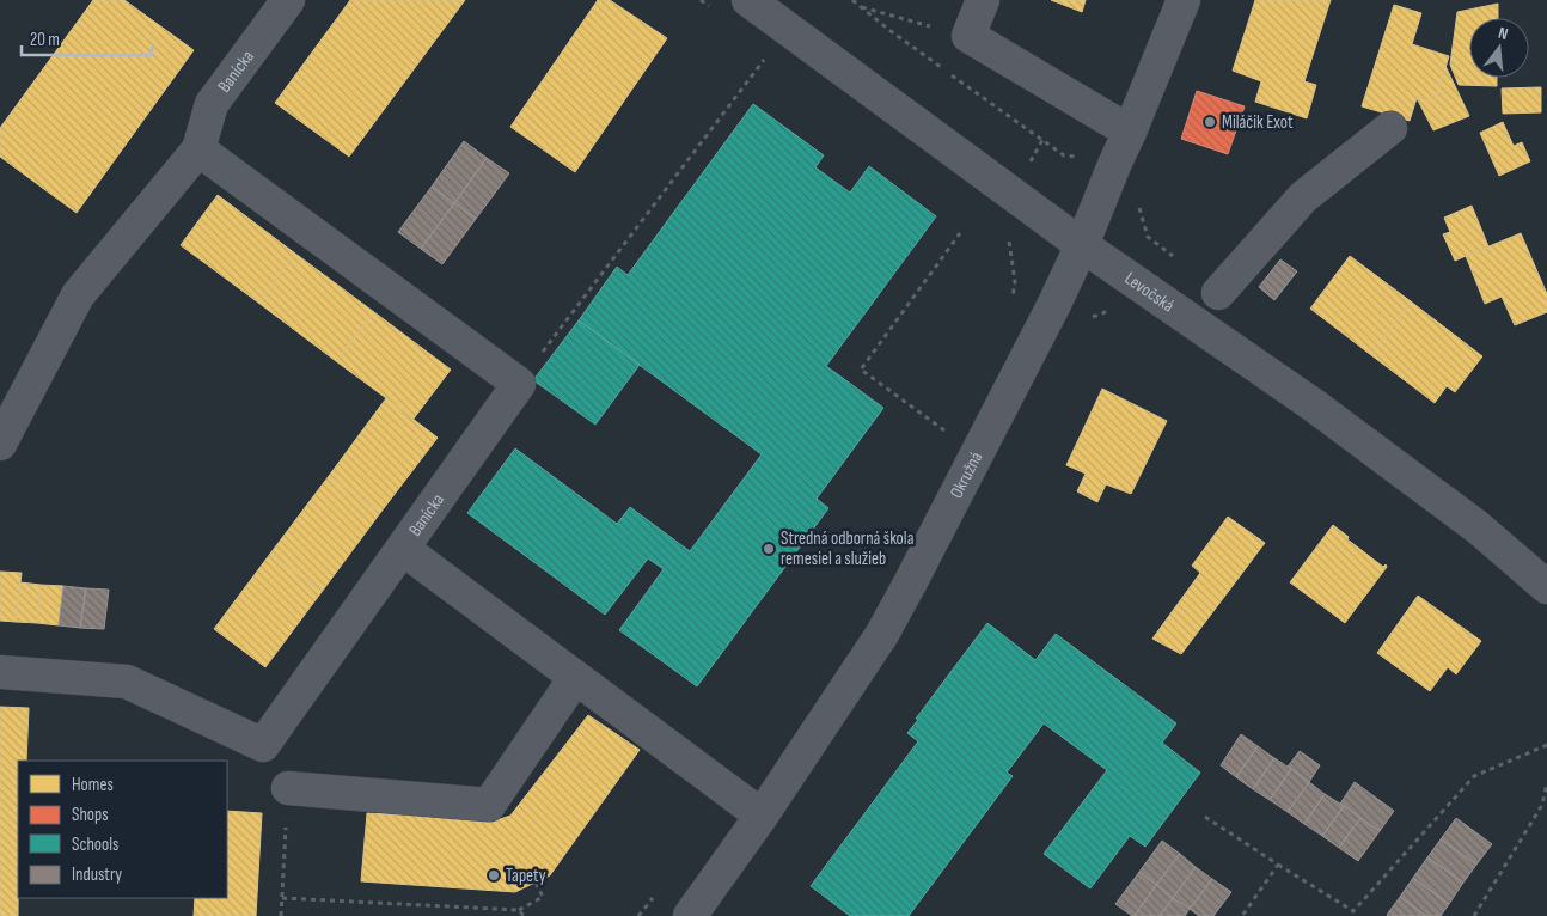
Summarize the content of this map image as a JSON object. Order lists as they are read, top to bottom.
{
  "streets": {
    "street": ["Banícka", "Levočská", "Okružná"]
  },
  "crossings": [
    ["Levočská", "Okružná"]
  ],
  "places": ["Miláčik Exot", "Stredná odborná škola remesiel a služieb", "Tapety"],
  "legend": [
    "Homes",
    "Shops",
    "Schools",
    "Industry"
  ],
  "scale_bar": "20 m",
  "north": "top"
}
